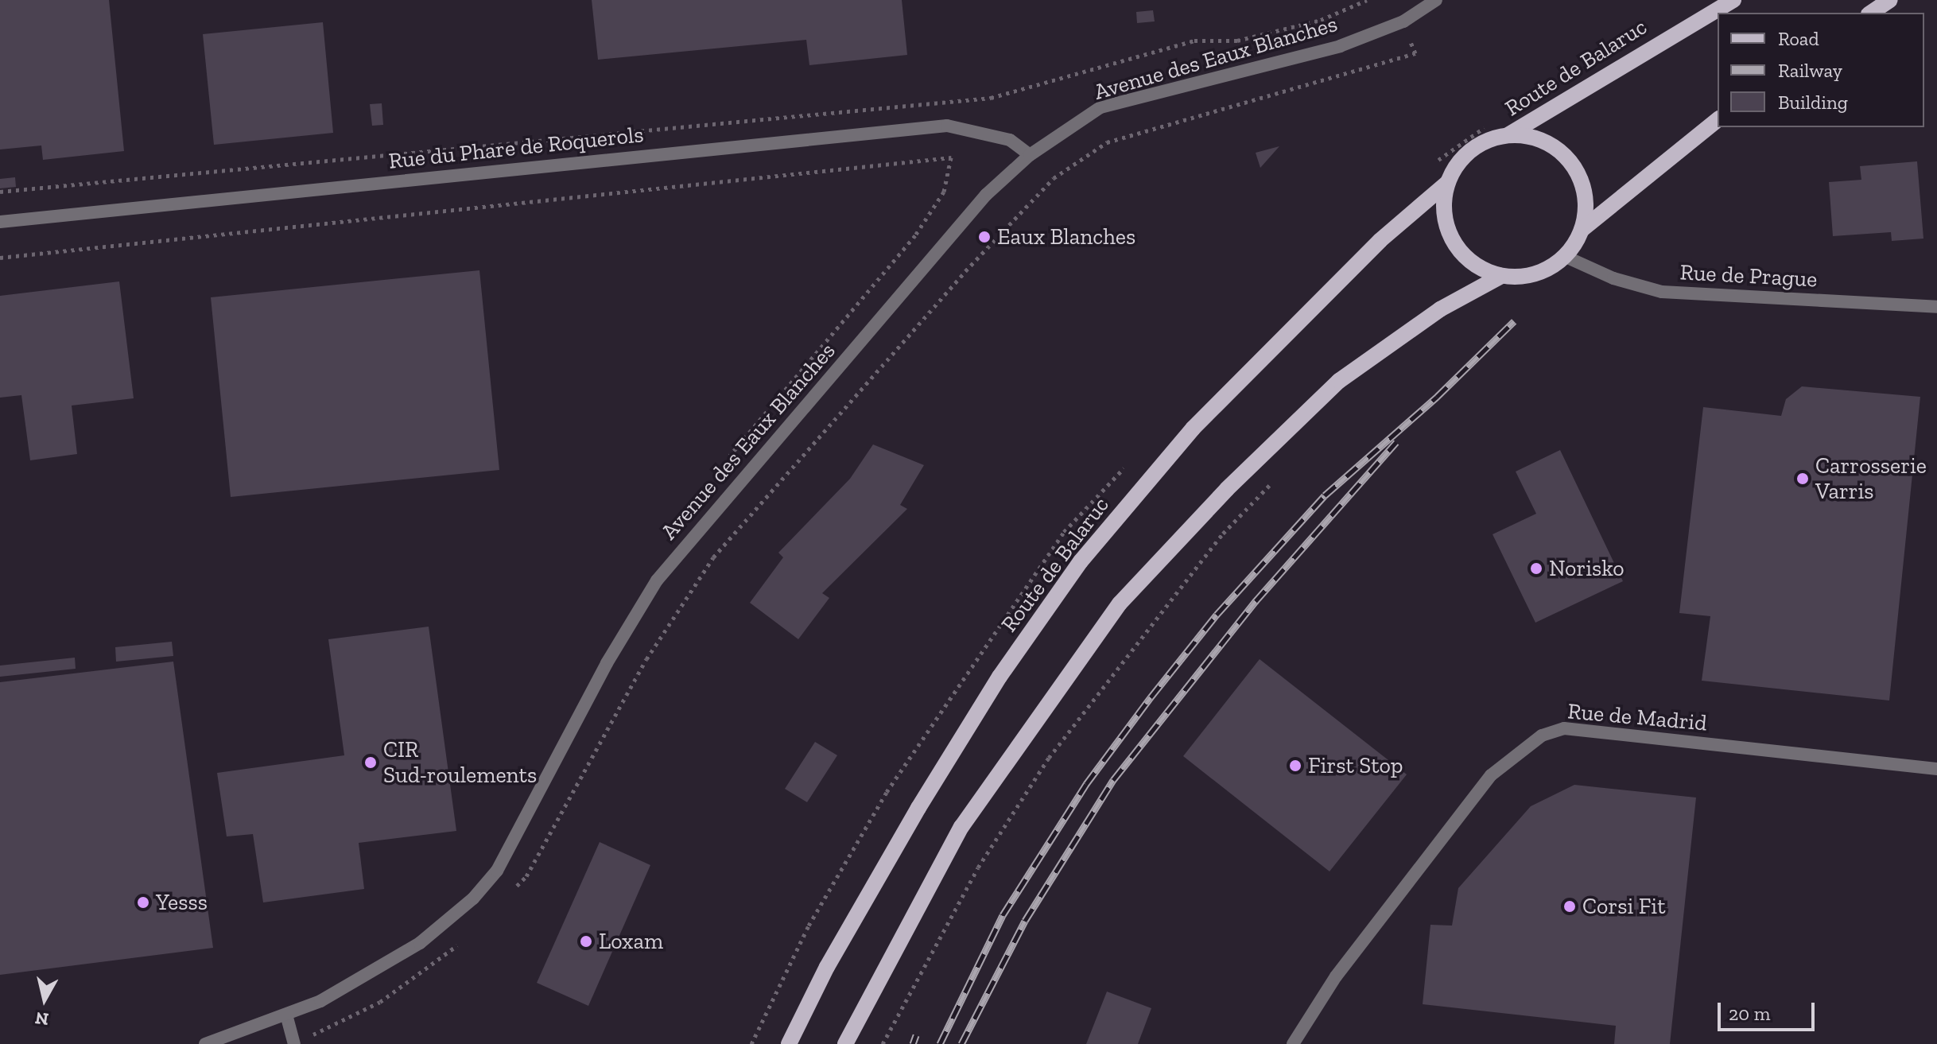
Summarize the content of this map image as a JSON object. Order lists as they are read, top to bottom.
{
  "streets": {
    "main road": ["Route de Balaruc"],
    "street": [
      "Avenue des Eaux Blanches",
      "Rue du Phare de Roquerols",
      "Rue de Prague",
      "Rue de Madrid"
    ]
  },
  "crossings": [
    ["Avenue des Eaux Blanches", "Rue du Phare de Roquerols"],
    ["Route de Balaruc", "Rue de Prague"]
  ],
  "places": [
    "Eaux Blanches",
    "Carrosserie Varris",
    "Norisko",
    "CIR Sud-roulements",
    "First Stop",
    "Yesss",
    "Corsi Fit",
    "Loxam"
  ],
  "legend": ["Road", "Railway", "Building"],
  "scale_bar": "20 m",
  "north": "bottom"
}
